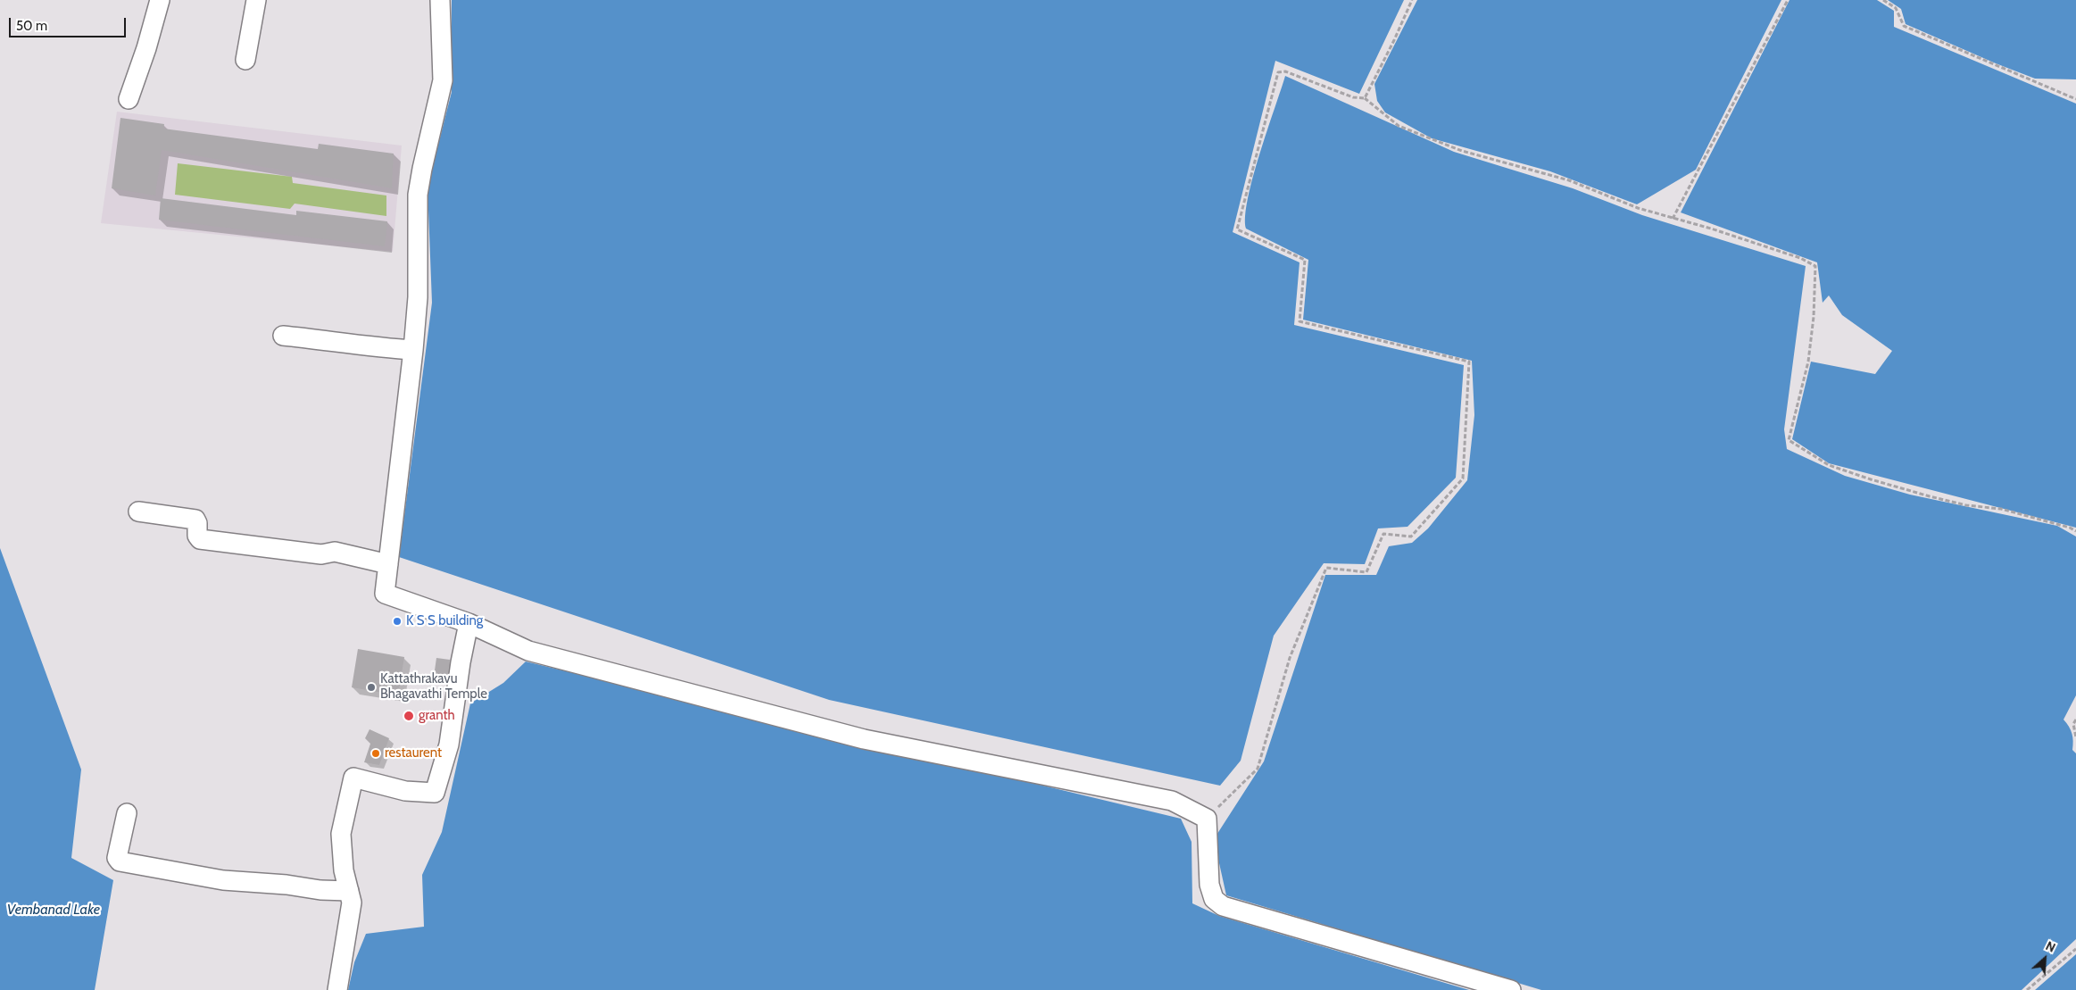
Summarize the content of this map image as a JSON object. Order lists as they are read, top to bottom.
{
  "water": ["Vembanad Lake"],
  "places": [
    "K S S building",
    "Kattathrakavu Bhagavathi Temple",
    "granth",
    "restaurent"
  ],
  "scale_bar": "50 m",
  "north": "top right"
}
